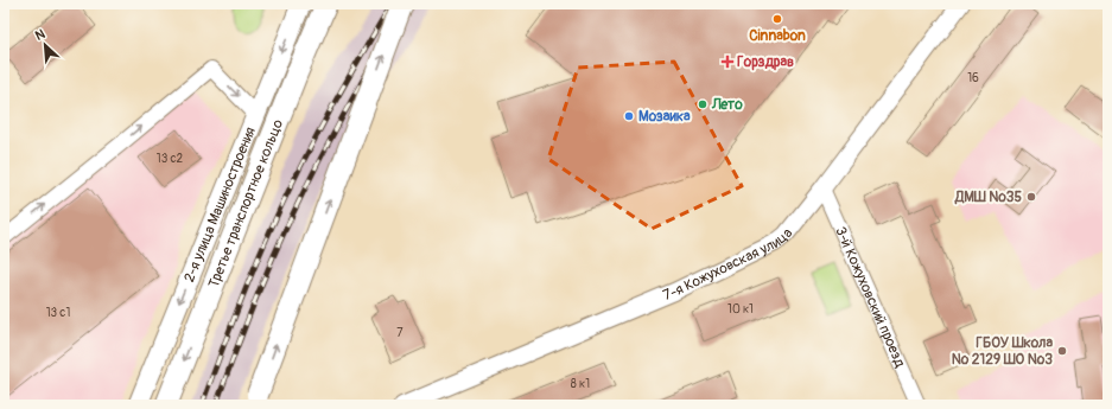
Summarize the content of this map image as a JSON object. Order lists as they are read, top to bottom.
{
  "streets": {
    "main road": ["Третье транспортное кольцо", "2-я улица Машиностроения"],
    "street": ["7-я Кожуховская улица", "3-й Кожуховский проезд"]
  },
  "crossings": [
    ["7-я Кожуховская улица", "3-й Кожуховский проезд"]
  ],
  "places": {
    "other": [
      "Cinnabon",
      "Лето",
      "Мозаика",
      "ДМШ №35",
      "ГБОУ Школа № 2129 ШО №3"
    ],
    "health": ["Горздрав"]
  },
  "house_numbers": [
    "16",
    "13 с2",
    "10 к1",
    "13 с1",
    "7",
    "8 к1"
  ],
  "north": "top left"
}
